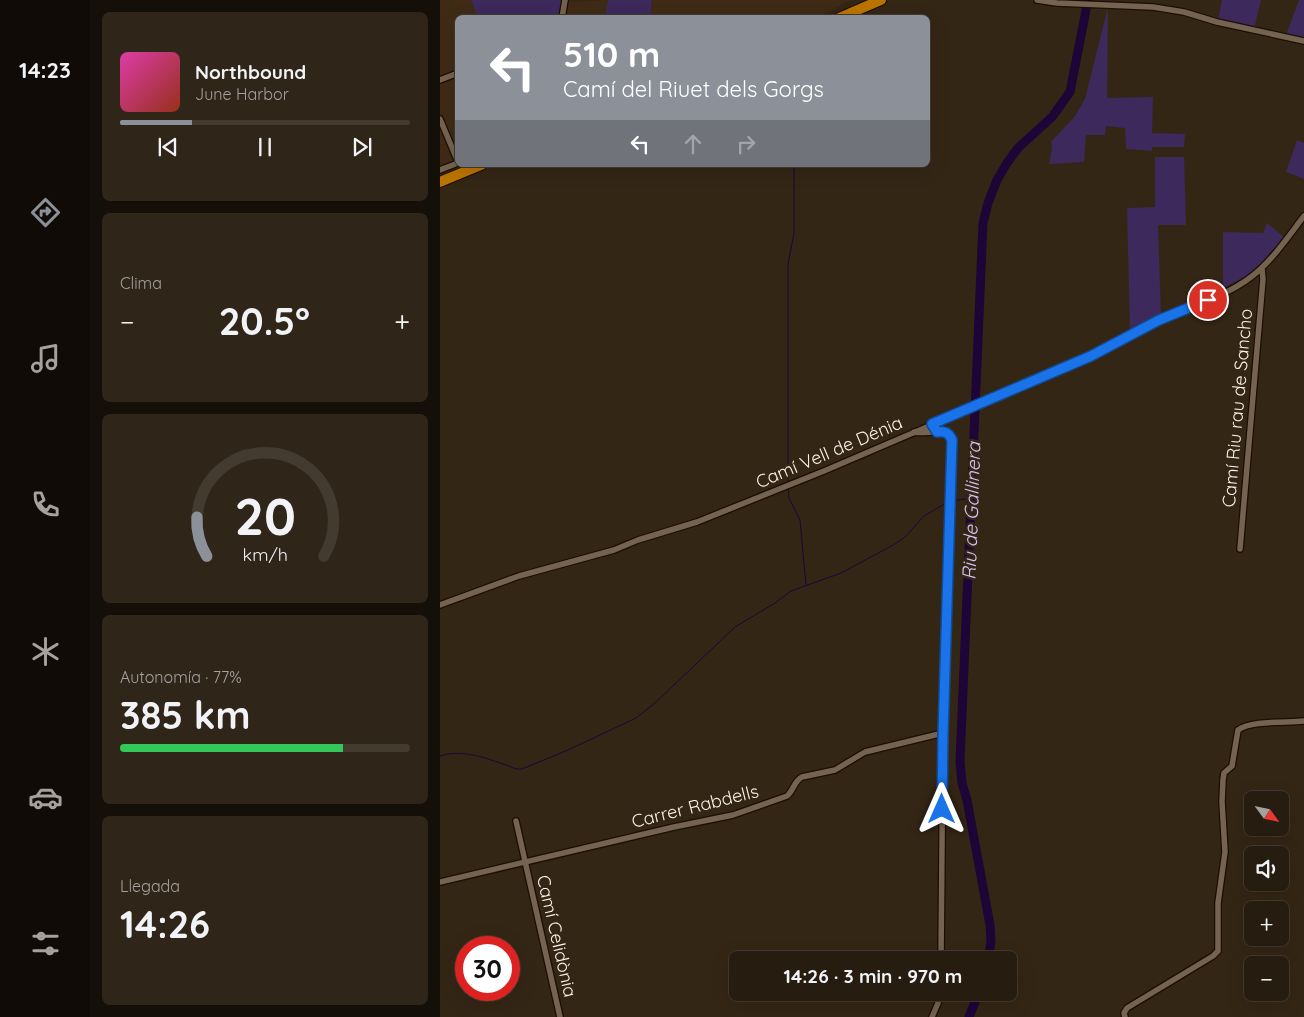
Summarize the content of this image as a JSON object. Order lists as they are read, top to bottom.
{
  "streets": {
    "street": [
      "Camí Riu rau de Sancho",
      "Camí Vell de Dénia",
      "Carrer Rabdells",
      "Camí Celidònia"
    ]
  },
  "crossings": [
    ["Camí Riu rau de Sancho", "Camí Vell de Dénia"],
    ["Carrer Rabdells", "Camí Celidònia"]
  ],
  "water": ["Riu de Gallinera"],
  "north": "bottom right",
  "page": {
    "tabs": "14:23",
    "turn": ["510 m", "Camí del Riuet dels Gorgs"],
    "song": ["Northbound", "June Harbor"],
    "tile": [
      "Clima",
      ["Autonomía · 77%", "385 km"],
      ["Llegada", "14:26"]
    ],
    "heat": ["−", "20.5°", "+"],
    "map_buttons": ["+", "−"],
    "limit": "30",
    "trip": "14:26 · 3 min · 970 m",
    "gauge": ["20", "km/h"]
  }
}
